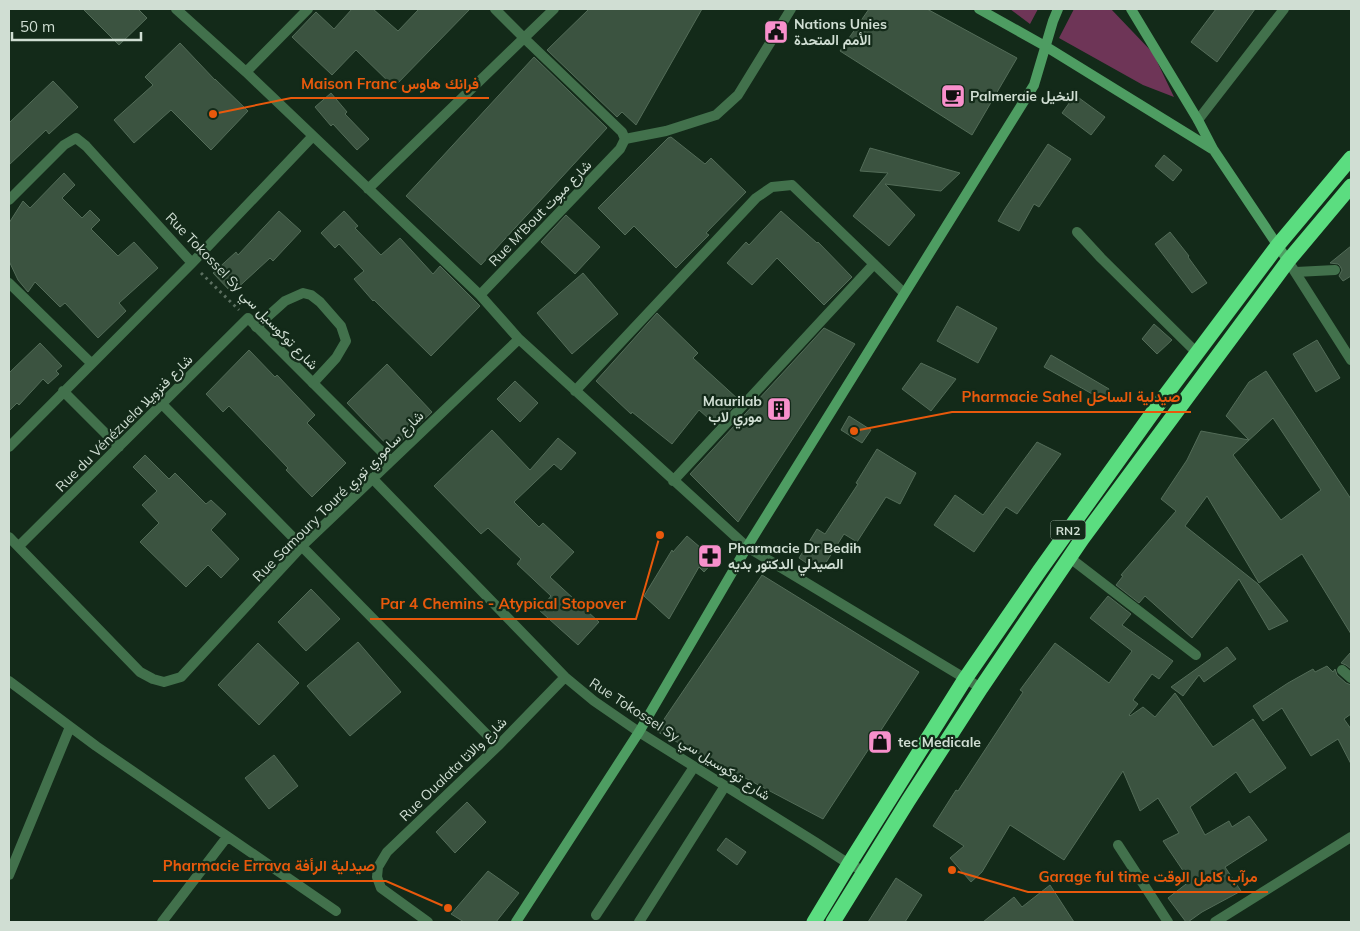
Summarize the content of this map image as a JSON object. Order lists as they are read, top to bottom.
{
  "streets": {
    "highway": ["RN2"],
    "street": [
      "Rue M'Bout شارع مبوت",
      "Rue Tokossel Sy شارع توكوسيل سي",
      "Rue du Vénézuela شارع فنزويلا",
      "Rue Samoury Touré شارع ساموري توري",
      "Rue Oualata شارع والاتا"
    ]
  },
  "crossings": [
    ["Rue Tokossel Sy شارع توكوسيل سي", "Rue du Vénézuela شارع فنزويلا"],
    ["Rue Tokossel Sy شارع توكوسيل سي", "Rue Samoury Touré شارع ساموري توري"],
    ["Rue Tokossel Sy شارع توكوسيل سي", "RN2"],
    ["Rue Tokossel Sy شارع توكوسيل سي", "Rue Oualata شارع والاتا"],
    ["Rue du Vénézuela شارع فنزويلا", "Rue Samoury Touré شارع ساموري توري"]
  ],
  "places": {
    "public building": ["Nations Unies الأمم المتحدة"],
    "cafe": ["Palmeraie النخيل"],
    "other": [
      "Maison Franc فرانك هاوس",
      "Pharmacie Sahel صيدلية الساحل",
      "Par 4 Chemins - Atypical Stopover",
      "Garage ful time مرآب كامل الوقت",
      "Pharmacie Errava صيدلية الرأفة"
    ],
    "building": ["Maurilab موري لاب"],
    "pharmacy": ["Pharmacie Dr Bedih الصيدلي الدكتور بديه"],
    "shop": ["tec Medicale"]
  },
  "scale_bar": "50 m"
}
